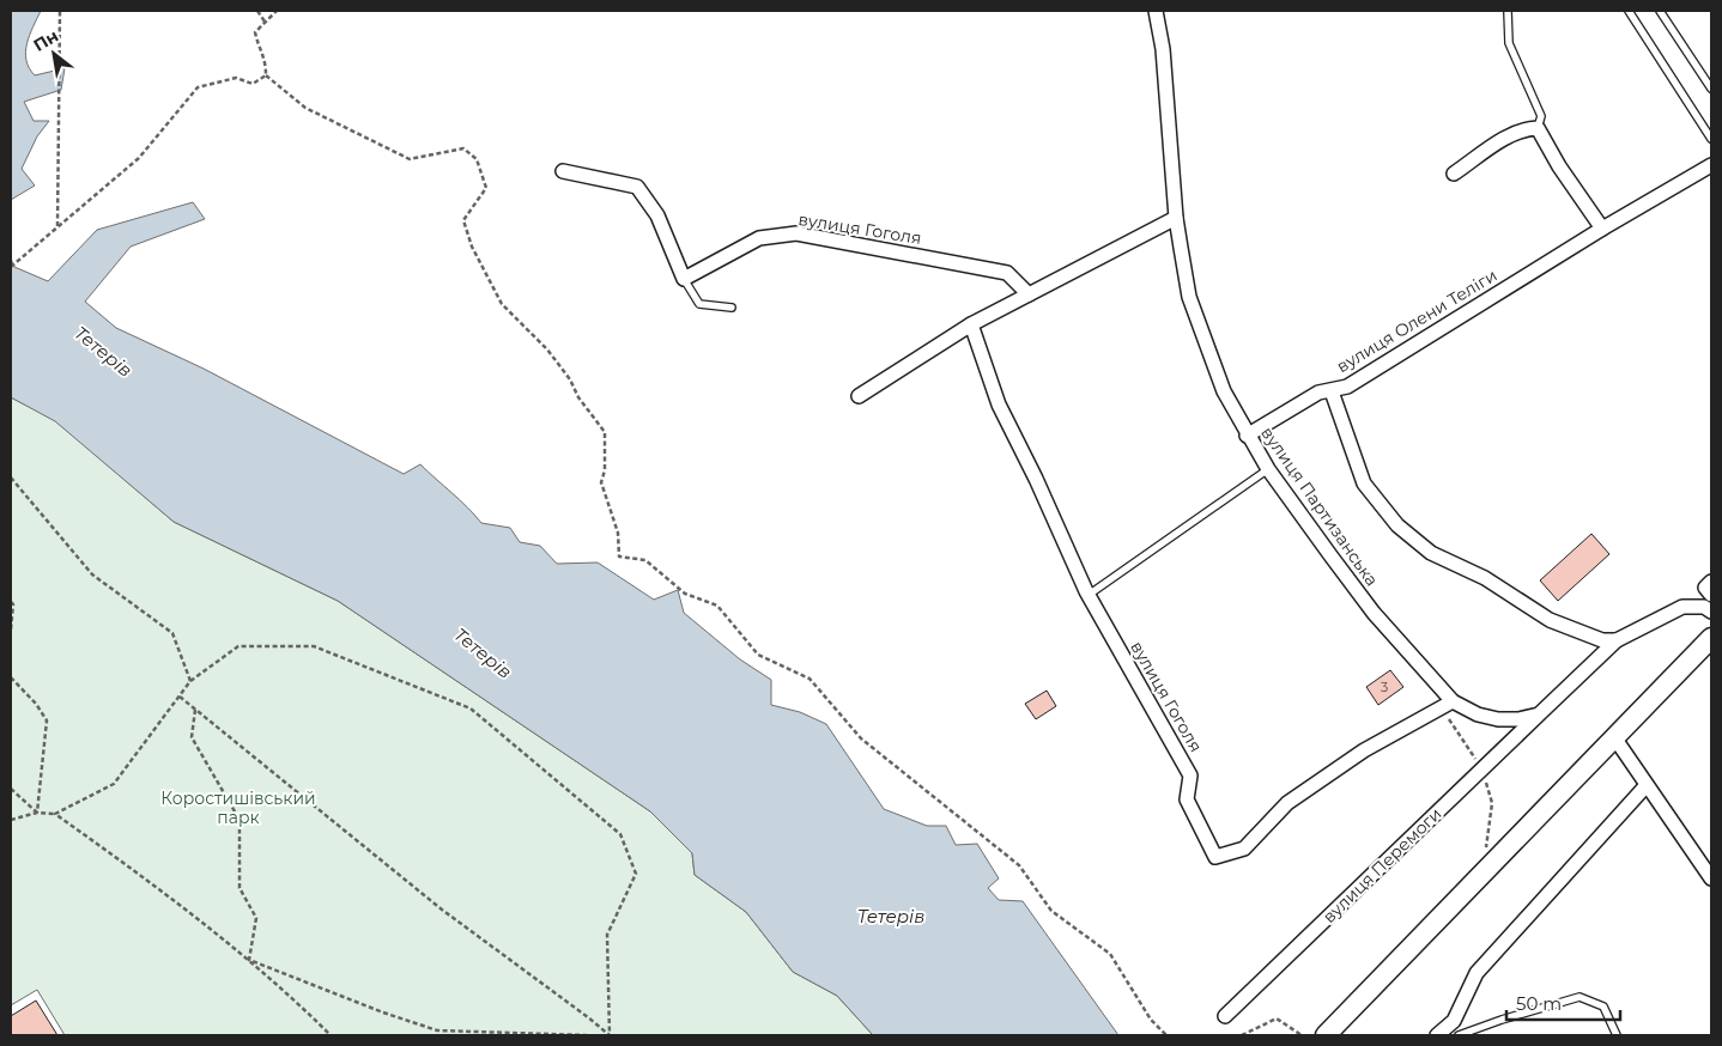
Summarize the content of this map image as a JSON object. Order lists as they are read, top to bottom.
{
  "streets": {
    "street": [
      "вулиця Гоголя",
      "вулиця Олени Теліги",
      "вулиця Партизанська",
      "вулиця Перемоги"
    ]
  },
  "crossings": [
    ["вулиця Гоголя", "вулиця Партизанська"],
    ["вулиця Олени Теліги", "вулиця Партизанська"],
    ["вулиця Партизанська", "вулиця Перемоги"]
  ],
  "water": ["Тетерів"],
  "parks": ["Коростишівський парк"],
  "house_numbers": ["3"],
  "scale_bar": "50 m",
  "north": "top left"
}
